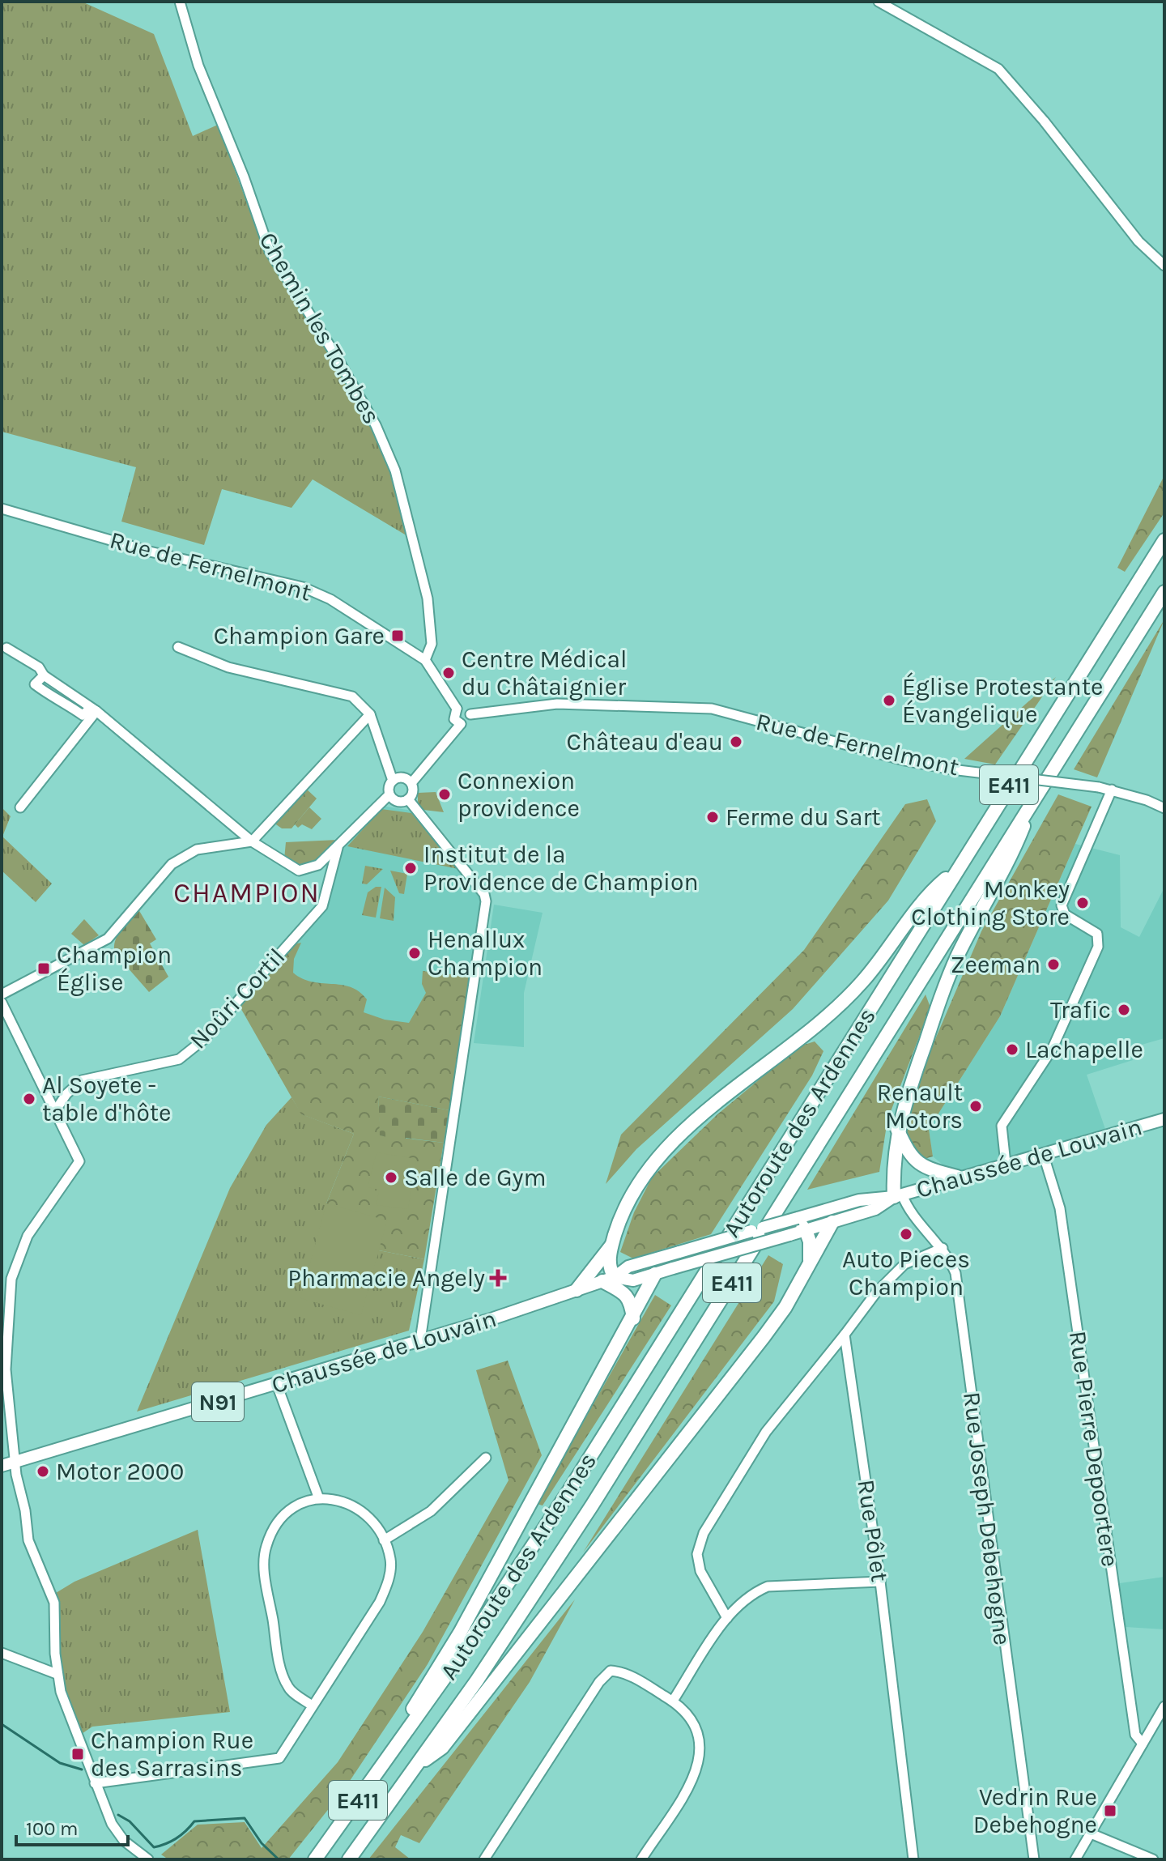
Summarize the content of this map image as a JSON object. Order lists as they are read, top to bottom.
{
  "streets": {
    "highway": ["E411", "Autoroute des Ardennes"],
    "main road": ["Chaussée de Louvain", "N91"],
    "street": [
      "Chemin les Tombes",
      "Rue de Fernelmont",
      "Noûri Cortil",
      "Rue Pierre Depoortere",
      "Rue Joseph Debehogne",
      "Rue Pôlet"
    ]
  },
  "crossings": [
    ["Chemin les Tombes", "Rue de Fernelmont"],
    ["Chaussée de Louvain", "Rue Pierre Depoortere"],
    ["Chaussée de Louvain", "Rue Joseph Debehogne"]
  ],
  "districts": ["CHAMPION"],
  "places": {
    "transit": [
      "Champion Gare",
      "Champion Église",
      "Champion Rue des Sarrasins",
      "Vedrin Rue Debehogne"
    ],
    "other": [
      "Centre Médical du Châtaignier",
      "Église Protestante Évangelique",
      "Château d'eau",
      "Connexion providence",
      "Ferme du Sart",
      "Institut de la Providence de Champion",
      "Monkey Clothing Store",
      "Henallux Champion",
      "Zeeman",
      "Trafic",
      "Lachapelle",
      "Al Soyete - table d'hôte",
      "Renault Motors",
      "Salle de Gym",
      "Auto Pieces Champion",
      "Motor 2000"
    ],
    "health": ["Pharmacie Angely"]
  },
  "scale_bar": "100 m"
}
